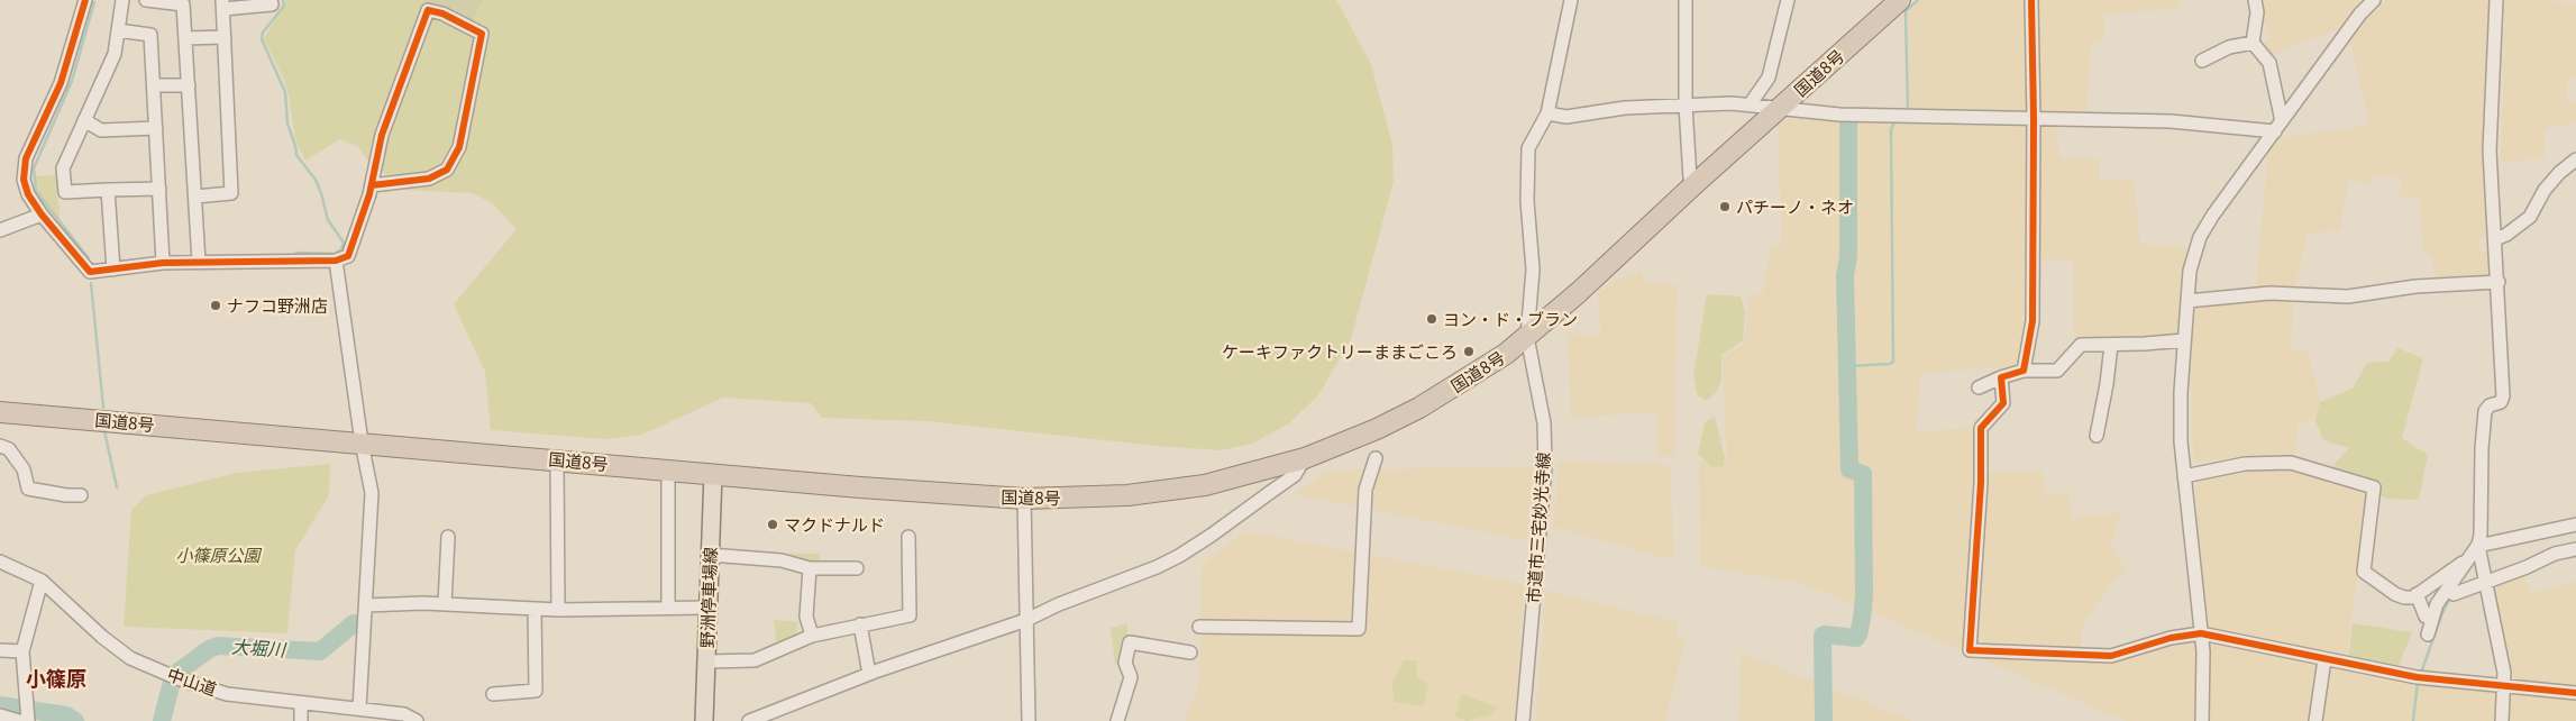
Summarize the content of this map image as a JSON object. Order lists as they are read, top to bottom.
{
  "streets": {
    "highway": ["国道8号"],
    "main road": ["野洲停車場線"],
    "street": ["市道市三宅妙光寺線", "中山道"]
  },
  "crossings": [
    ["国道8号", "市道市三宅妙光寺線"],
    ["国道8号", "野洲停車場線"]
  ],
  "districts": ["小篠原"],
  "water": ["大堀川"],
  "parks": ["小篠原公園"],
  "places": [
    "パチーノ・ネオ",
    "ナフコ野洲店",
    "ヨン・ド・ブラン",
    "ケーキファクトリーままごころ",
    "マクドナルド"
  ]
}
